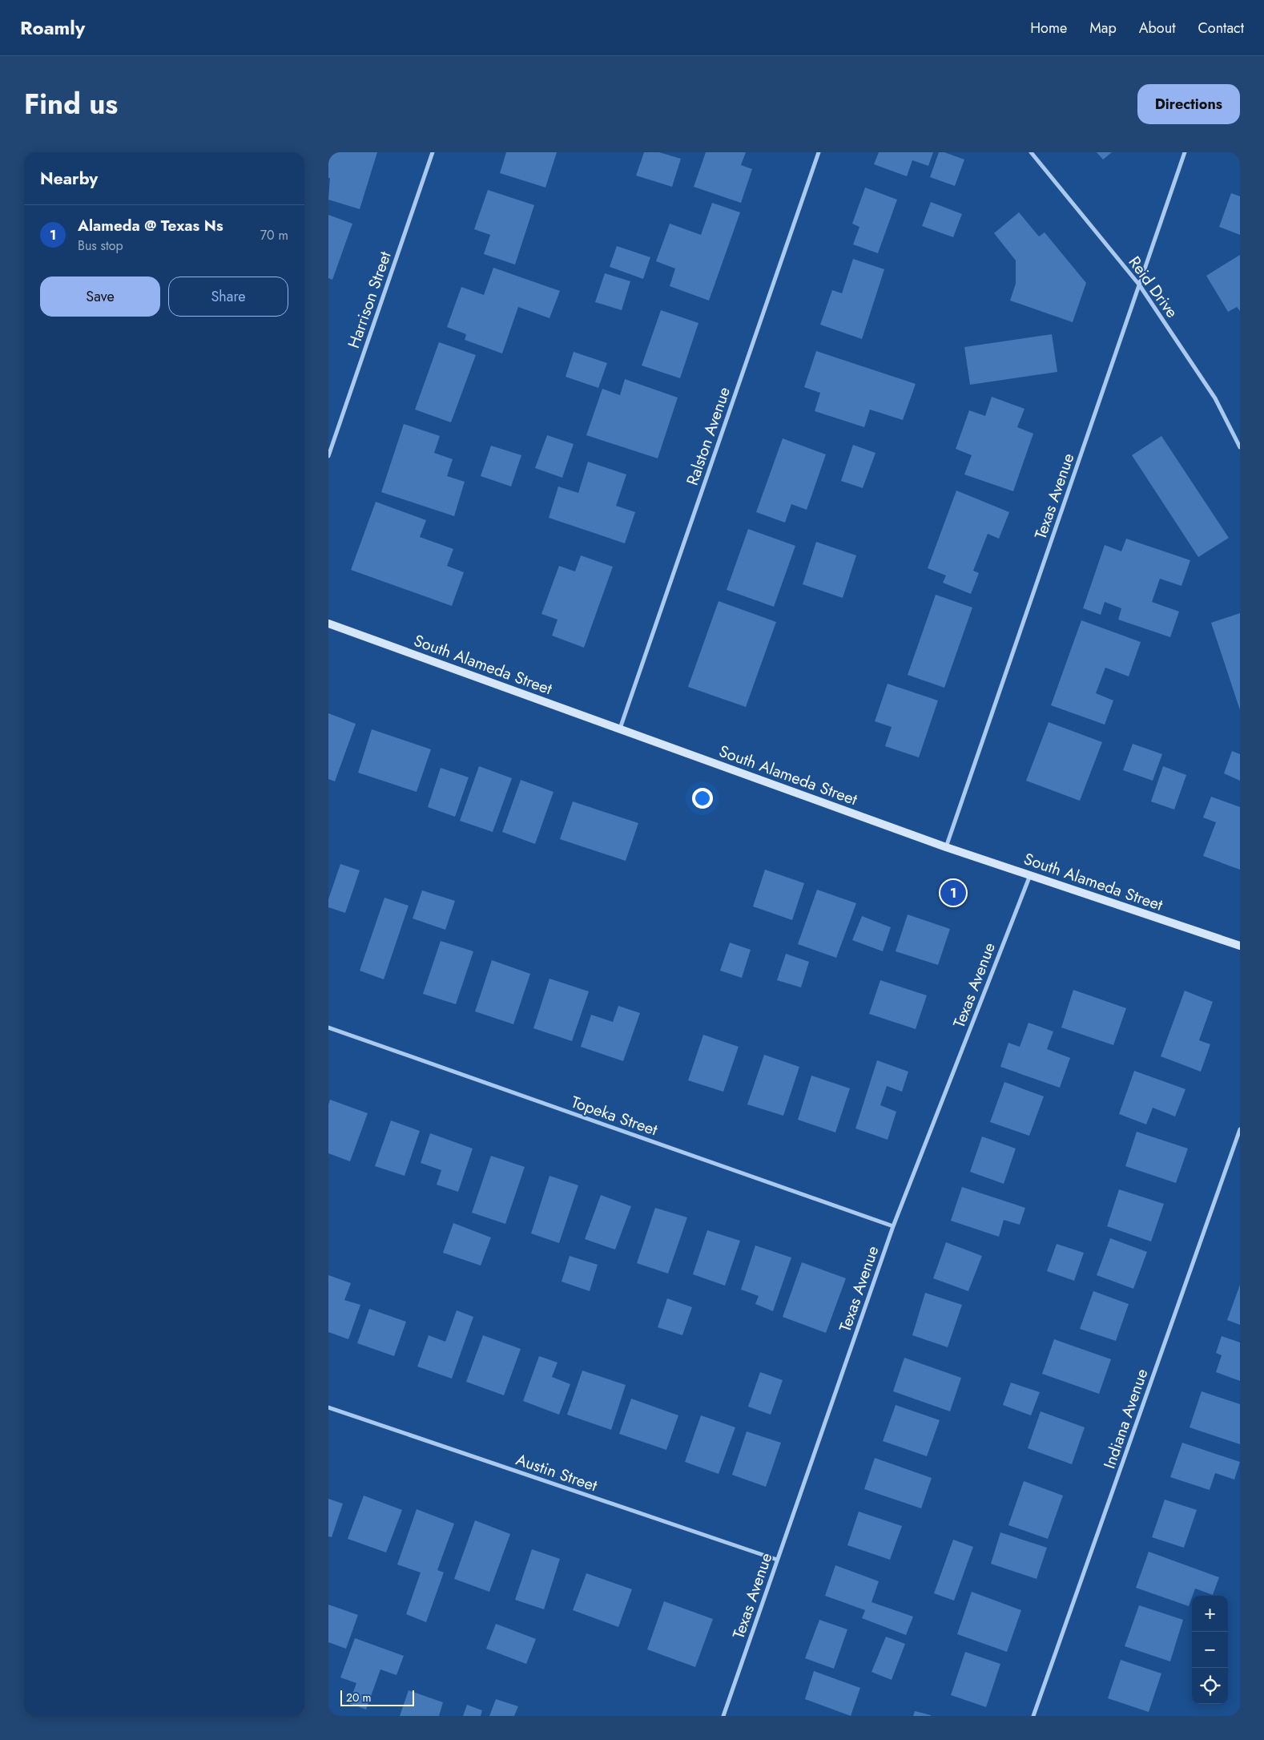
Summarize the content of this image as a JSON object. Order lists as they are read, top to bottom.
{
  "streets": {
    "main road": ["South Alameda Street"],
    "street": [
      "Reid Drive",
      "Harrison Street",
      "Ralston Avenue",
      "Texas Avenue",
      "Topeka Street",
      "Indiana Avenue",
      "Austin Street"
    ]
  },
  "crossings": [
    ["Reid Drive", "Texas Avenue"],
    ["Ralston Avenue", "South Alameda Street"],
    ["Texas Avenue", "South Alameda Street"],
    ["Texas Avenue", "Topeka Street"],
    ["Texas Avenue", "Austin Street"]
  ],
  "scale_bar": "20 m",
  "page": {
    "header": "Roamly",
    "nav": [
      "Home",
      "Map",
      "About",
      "Contact"
    ],
    "title": "Find us",
    "buttons": [
      "Directions",
      ["Save", "Share"]
    ],
    "heading": "Nearby",
    "list": [
      {
        "mark": "1",
        "name": "Alameda @ Texas Ns",
        "note": "Bus stop",
        "value": "70 m"
      }
    ],
    "pins": "1",
    "map_buttons": ["+", "−"],
    "scale": "20 m"
  }
}
